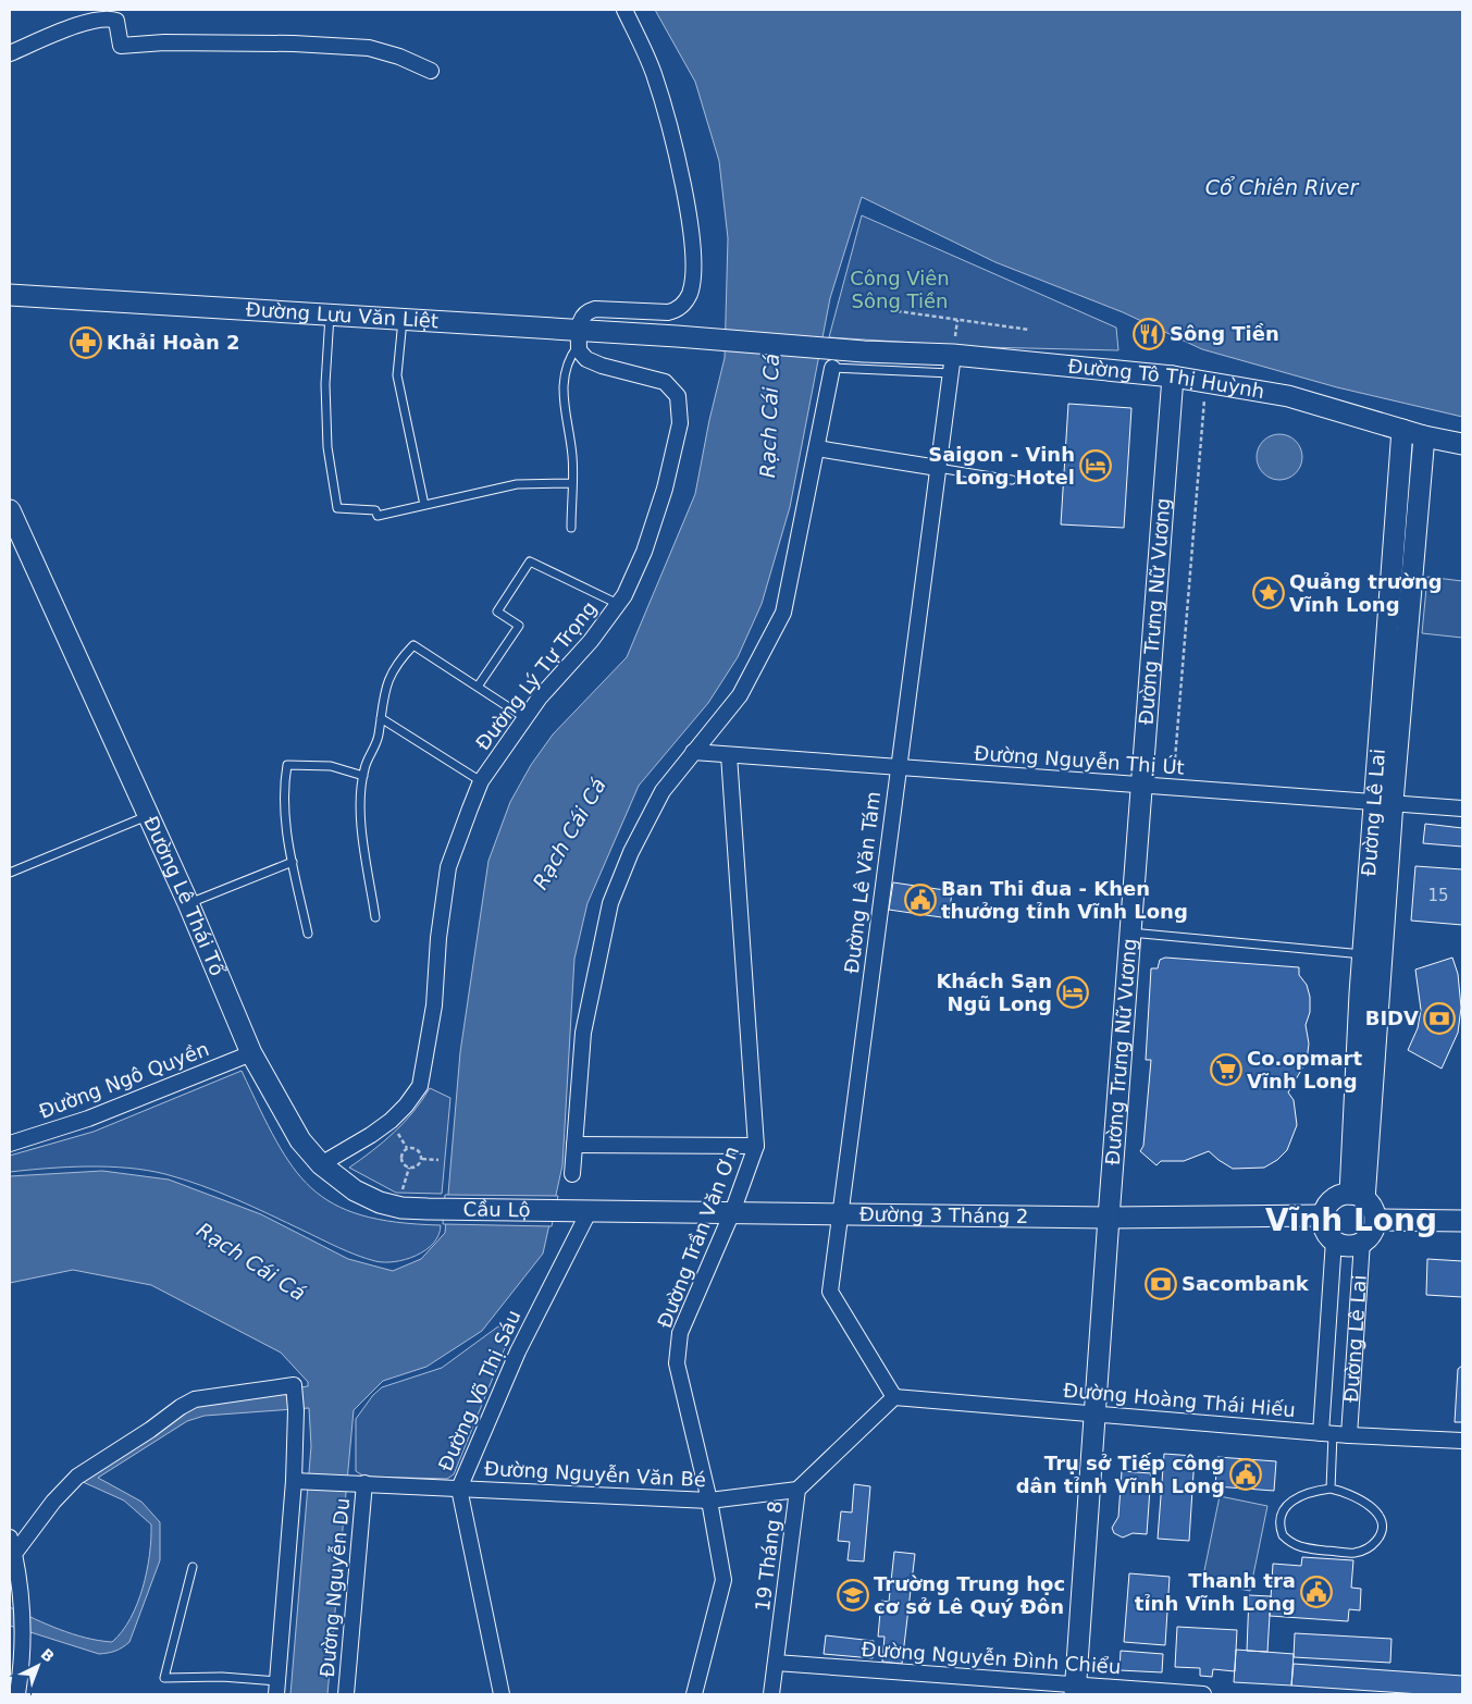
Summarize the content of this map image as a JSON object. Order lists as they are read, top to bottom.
{
  "streets": {
    "main road": [
      "Đường Lưu Văn Liệt",
      "Đường Tô Thị Huỳnh",
      "Đường Trưng Nữ Vương",
      "Đường Lê Lai",
      "Đường Lê Thái Tổ",
      "Cầu Lộ",
      "Đường 3 Tháng 2"
    ],
    "street": [
      "Đường Lý Tự Trọng",
      "Đường Nguyễn Thị Út",
      "Đường Lê Văn Tám",
      "Đường Ngô Quyền",
      "Đường Trần Văn Ơn",
      "Đường Võ Thị Sáu",
      "Đường Hoàng Thái Hiếu",
      "Đường Nguyễn Văn Bé",
      "19 Tháng 8",
      "Đường Nguyễn Du",
      "Đường Nguyễn Đình Chiểu"
    ]
  },
  "crossings": [
    ["Đường Lưu Văn Liệt", "Đường Tô Thị Huỳnh"],
    ["Đường Lưu Văn Liệt", "Đường Lý Tự Trọng"],
    ["Đường Tô Thị Huỳnh", "Đường Trưng Nữ Vương"],
    ["Đường Tô Thị Huỳnh", "Đường Lê Lai"],
    ["Đường Tô Thị Huỳnh", "Đường Lê Văn Tám"],
    ["Đường Trưng Nữ Vương", "Đường Nguyễn Thị Út"],
    ["Đường Trưng Nữ Vương", "Đường 3 Tháng 2"],
    ["Đường Trưng Nữ Vương", "Đường Hoàng Thái Hiếu"],
    ["Đường Trưng Nữ Vương", "Đường Nguyễn Đình Chiểu"],
    ["Đường Lý Tự Trọng", "Đường Lê Thái Tổ"],
    ["Đường Nguyễn Thị Út", "Đường Lê Lai"],
    ["Đường Nguyễn Thị Út", "Đường Lê Văn Tám"],
    ["Đường Nguyễn Thị Út", "Đường Trần Văn Ơn"],
    ["Đường Lê Lai", "Đường 3 Tháng 2"],
    ["Đường Lê Lai", "Đường Hoàng Thái Hiếu"],
    ["Đường Lê Văn Tám", "Đường 3 Tháng 2"],
    ["Đường Lê Văn Tám", "Đường Hoàng Thái Hiếu"],
    ["Đường Lê Văn Tám", "19 Tháng 8"],
    ["Đường Lê Thái Tổ", "Đường Ngô Quyền"],
    ["Đường Lê Thái Tổ", "Cầu Lộ"],
    ["Cầu Lộ", "Đường 3 Tháng 2"],
    ["Đường 3 Tháng 2", "Đường Trần Văn Ơn"],
    ["Đường 3 Tháng 2", "Đường Võ Thị Sáu"],
    ["Đường Trần Văn Ơn", "Đường Nguyễn Văn Bé"],
    ["Đường Võ Thị Sáu", "Đường Nguyễn Văn Bé"],
    ["Đường Hoàng Thái Hiếu", "19 Tháng 8"],
    ["Đường Nguyễn Văn Bé", "19 Tháng 8"],
    ["Đường Nguyễn Văn Bé", "Đường Nguyễn Du"],
    ["19 Tháng 8", "Đường Nguyễn Đình Chiểu"]
  ],
  "districts": ["Vĩnh Long"],
  "water": ["Cổ Chiên River", "Rạch Cái Cá"],
  "parks": ["Công Viên Sông Tiền"],
  "places": {
    "restaurant": ["Sông Tiền"],
    "pharmacy": ["Khải Hoàn 2"],
    "hotel": ["Saigon - Vinh Long Hotel", "Khách Sạn Ngũ Long"],
    "place": ["Quảng trường Vĩnh Long"],
    "public building": ["Ban Thi đua - Khen thưởng tỉnh Vĩnh Long", "Trụ sở Tiếp công dân tỉnh Vĩnh Long", "Thanh tra tỉnh Vĩnh Long"],
    "bank": ["BIDV", "Sacombank"],
    "supermarket": ["Co.opmart Vĩnh Long"],
    "school or university": ["Trường Trung học cơ sở Lê Quý Đôn"]
  },
  "house_numbers": ["15"],
  "north": "top right"
}
